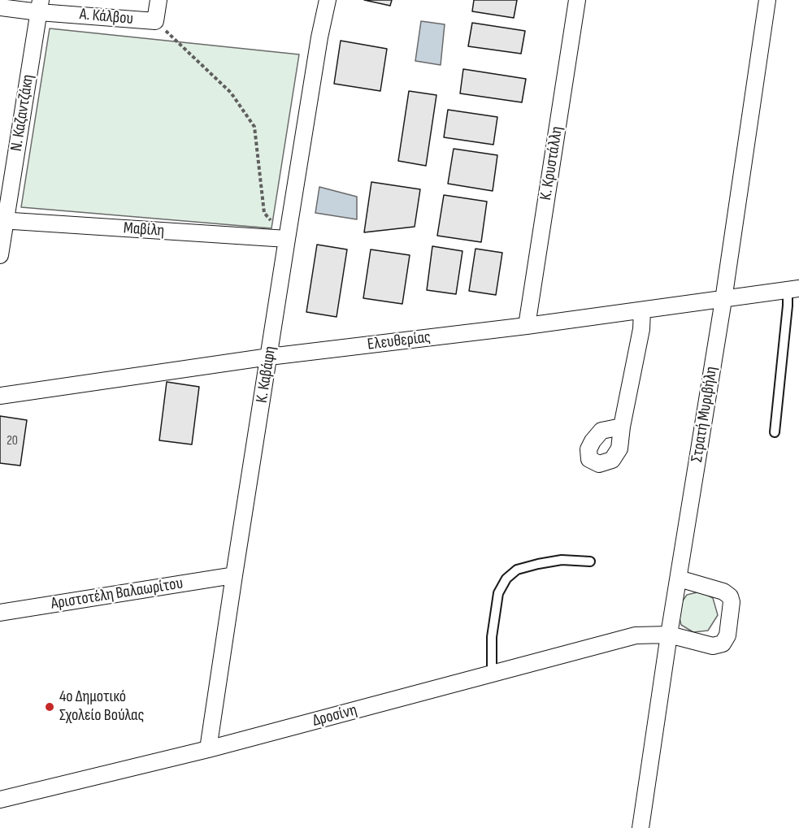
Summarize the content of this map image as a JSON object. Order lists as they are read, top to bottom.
{
  "streets": {
    "street": [
      "A. Κάλβου",
      "Ν. Καζαντζάκη",
      "Κ. Κρυστάλλη",
      "Μαβίλη",
      "Ελευθερίας",
      "Κ. Καβάφη",
      "Στρατή Μυριβήλη",
      "Αριστοτέλη Βαλαωρίτου",
      "Δροσίνη"
    ]
  },
  "crossings": [
    ["A. Κάλβου", "Ν. Καζαντζάκη"],
    ["Ν. Καζαντζάκη", "Μαβίλη"],
    ["Κ. Κρυστάλλη", "Ελευθερίας"],
    ["Μαβίλη", "Κ. Καβάφη"],
    ["Ελευθερίας", "Κ. Καβάφη"],
    ["Ελευθερίας", "Στρατή Μυριβήλη"],
    ["Κ. Καβάφη", "Αριστοτέλη Βαλαωρίτου"],
    ["Κ. Καβάφη", "Δροσίνη"],
    ["Στρατή Μυριβήλη", "Δροσίνη"]
  ],
  "places": ["4ο Δημοτικό Σχολείο Βούλας"],
  "house_numbers": ["20"]
}
